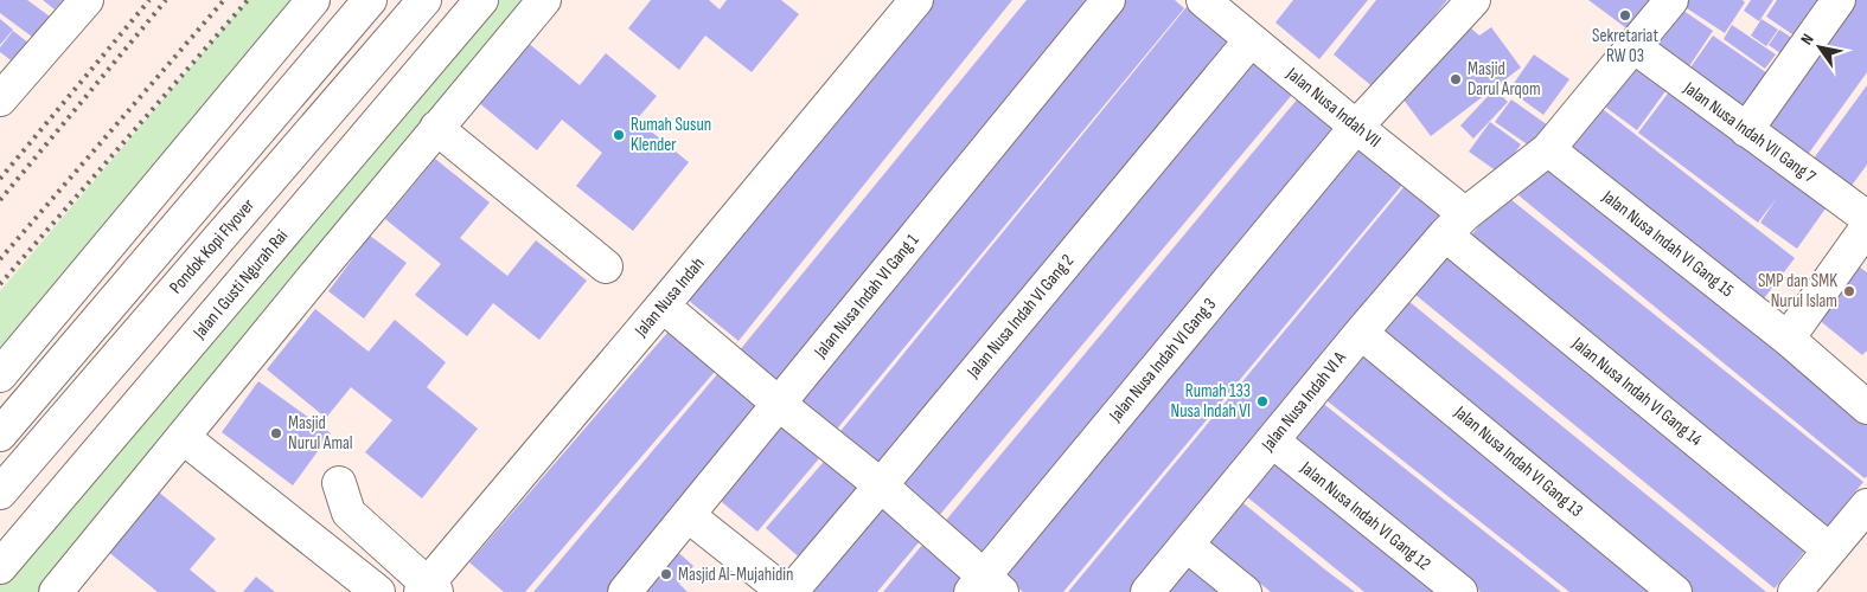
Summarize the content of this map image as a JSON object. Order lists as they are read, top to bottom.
{
  "streets": {
    "street": [
      "Jalan Nusa Indah VII",
      "Jalan Nusa Indah VII Gang 7",
      "Jalan Nusa Indah VI Gang 15",
      "Pondok Kopi Flyover",
      "Jalan I Gusti Ngurah Rai",
      "Jalan Nusa Indah VI Gang 1",
      "Jalan Nusa Indah",
      "Jalan Nusa Indah VI Gang 2",
      "Jalan Nusa Indah VI Gang 3",
      "Jalan Nusa Indah VI Gang 14",
      "Jalan Nusa Indah VI A",
      "Jalan Nusa Indah VI Gang 13",
      "Jalan Nusa Indah VI Gang 12"
    ]
  },
  "crossings": [
    ["Jalan Nusa Indah VII", "Jalan Nusa Indah VI Gang 2"],
    ["Jalan Nusa Indah VII", "Jalan Nusa Indah VI Gang 3"],
    ["Jalan Nusa Indah VII", "Jalan Nusa Indah VI Gang 14"],
    ["Jalan Nusa Indah VII", "Jalan Nusa Indah VI A"],
    ["Jalan Nusa Indah VII Gang 7", "Jalan Nusa Indah VI A"],
    ["Jalan Nusa Indah VI Gang 15", "Jalan Nusa Indah VI A"],
    ["Jalan Nusa Indah VI Gang 14", "Jalan Nusa Indah VI A"],
    ["Jalan Nusa Indah VI A", "Jalan Nusa Indah VI Gang 13"],
    ["Jalan Nusa Indah VI A", "Jalan Nusa Indah VI Gang 12"]
  ],
  "places": [
    "Sekretariat RW 03",
    "Masjid Darul Arqom",
    "Rumah Susun Klender",
    "SMP dan SMK Nurul Islam",
    "Rumah 133 Nusa Indah VI",
    "Masjid Nurul Amal",
    "Masjid Al-Mujahidin"
  ],
  "north": "top left"
}
